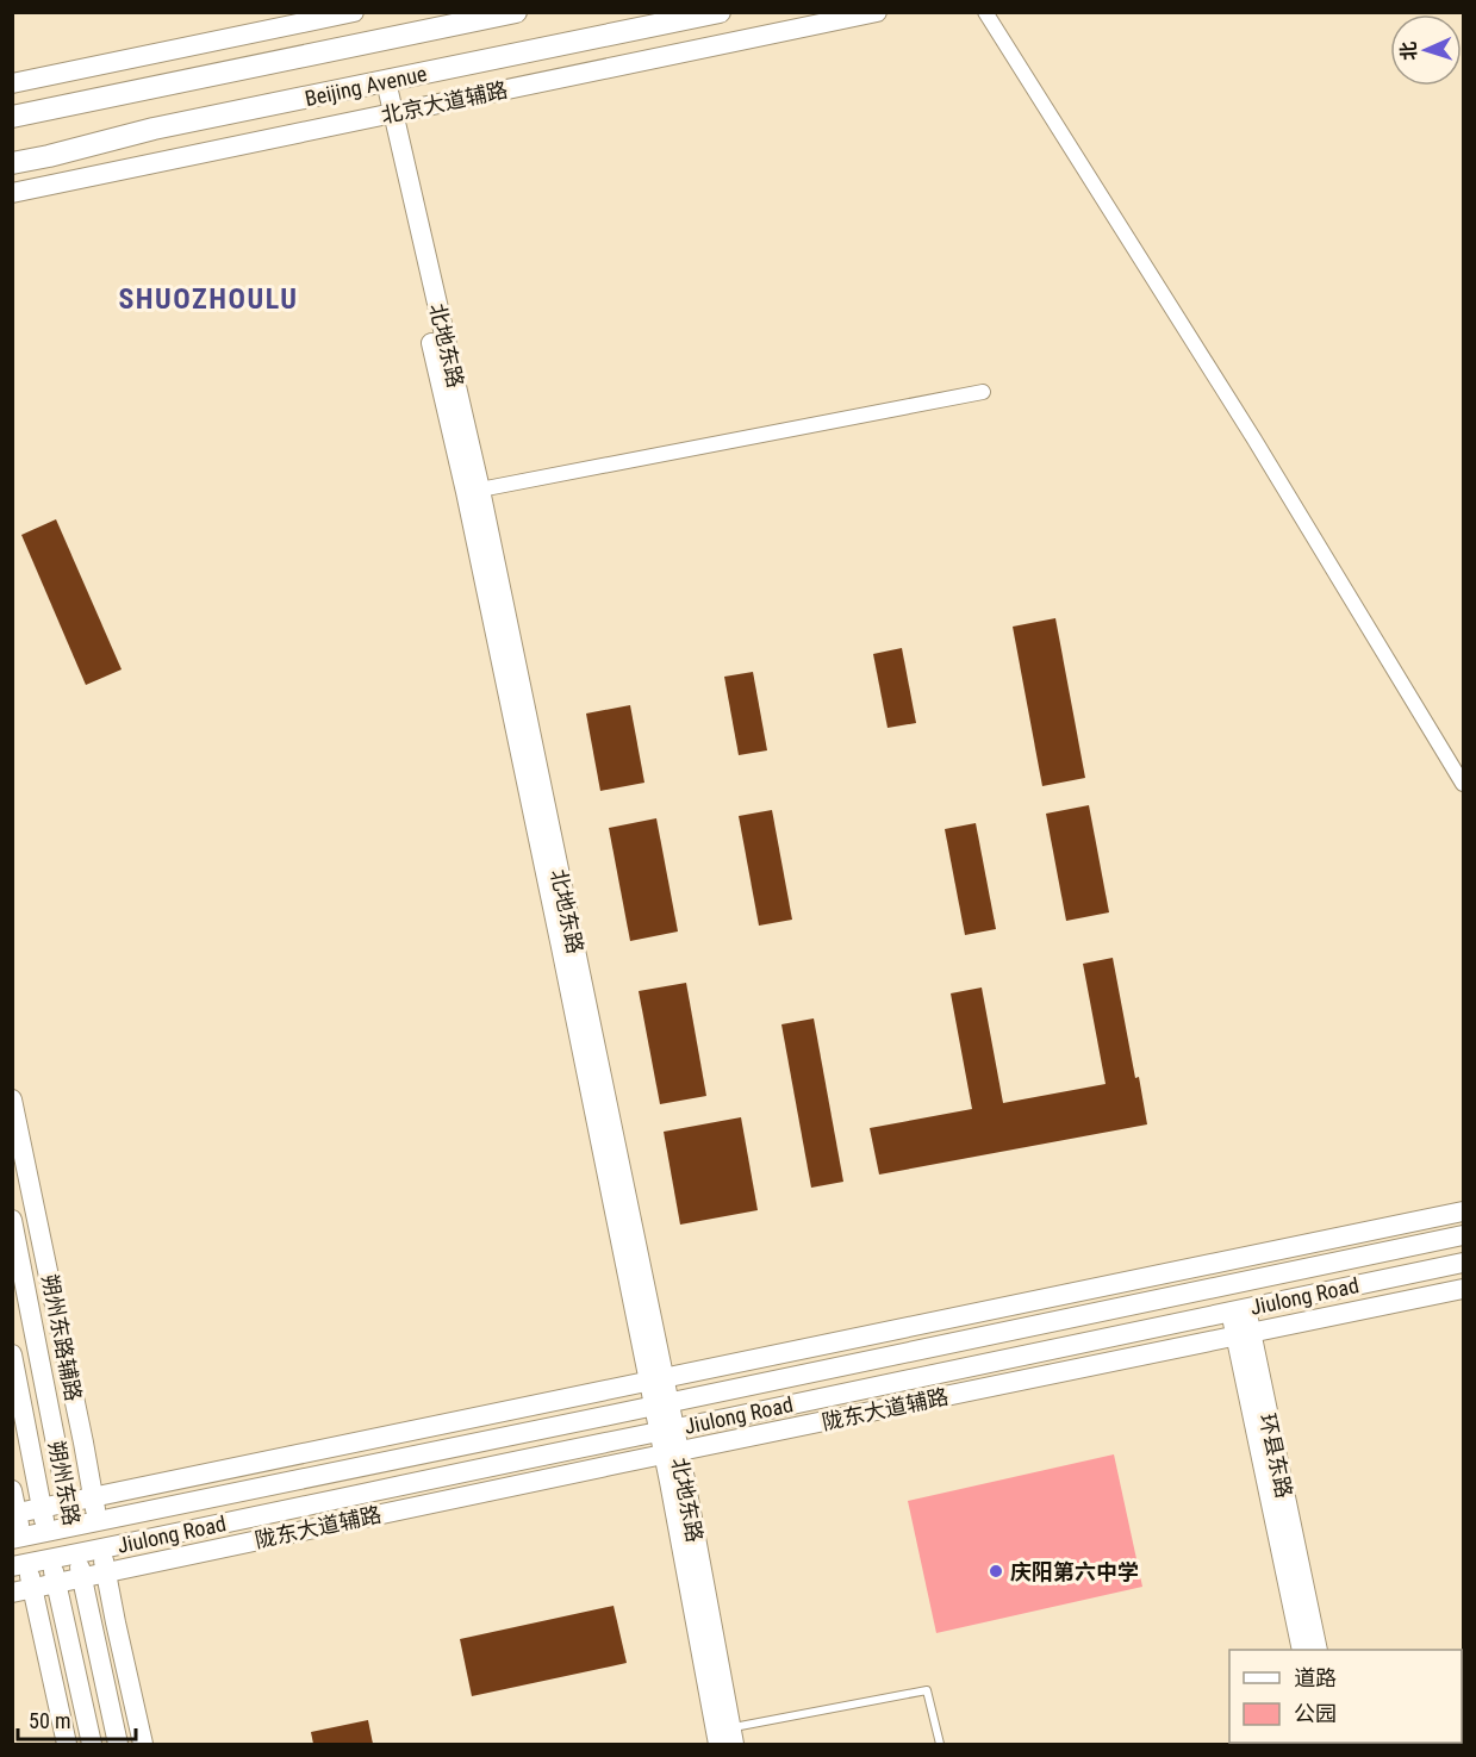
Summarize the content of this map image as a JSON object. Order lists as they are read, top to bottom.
{
  "streets": {
    "main road": ["Beijing Avenue"],
    "street": [
      "北京大道辅路",
      "北地东路",
      "Jiulong Road",
      "朔州东路辅路",
      "陇东大道辅路",
      "环县东路",
      "朔州东路"
    ]
  },
  "crossings": [
    ["Beijing Avenue", "北地东路"],
    ["北京大道辅路", "北地东路"],
    ["北地东路", "Jiulong Road"],
    ["北地东路", "陇东大道辅路"],
    ["Jiulong Road", "朔州东路辅路"],
    ["Jiulong Road", "环县东路"],
    ["Jiulong Road", "朔州东路"],
    ["朔州东路辅路", "陇东大道辅路"],
    ["陇东大道辅路", "环县东路"],
    ["陇东大道辅路", "朔州东路"]
  ],
  "districts": ["SHUOZHOULU"],
  "places": ["庆阳第六中学"],
  "legend": ["道路", "公园"],
  "scale_bar": "50 m",
  "north": "left"
}
